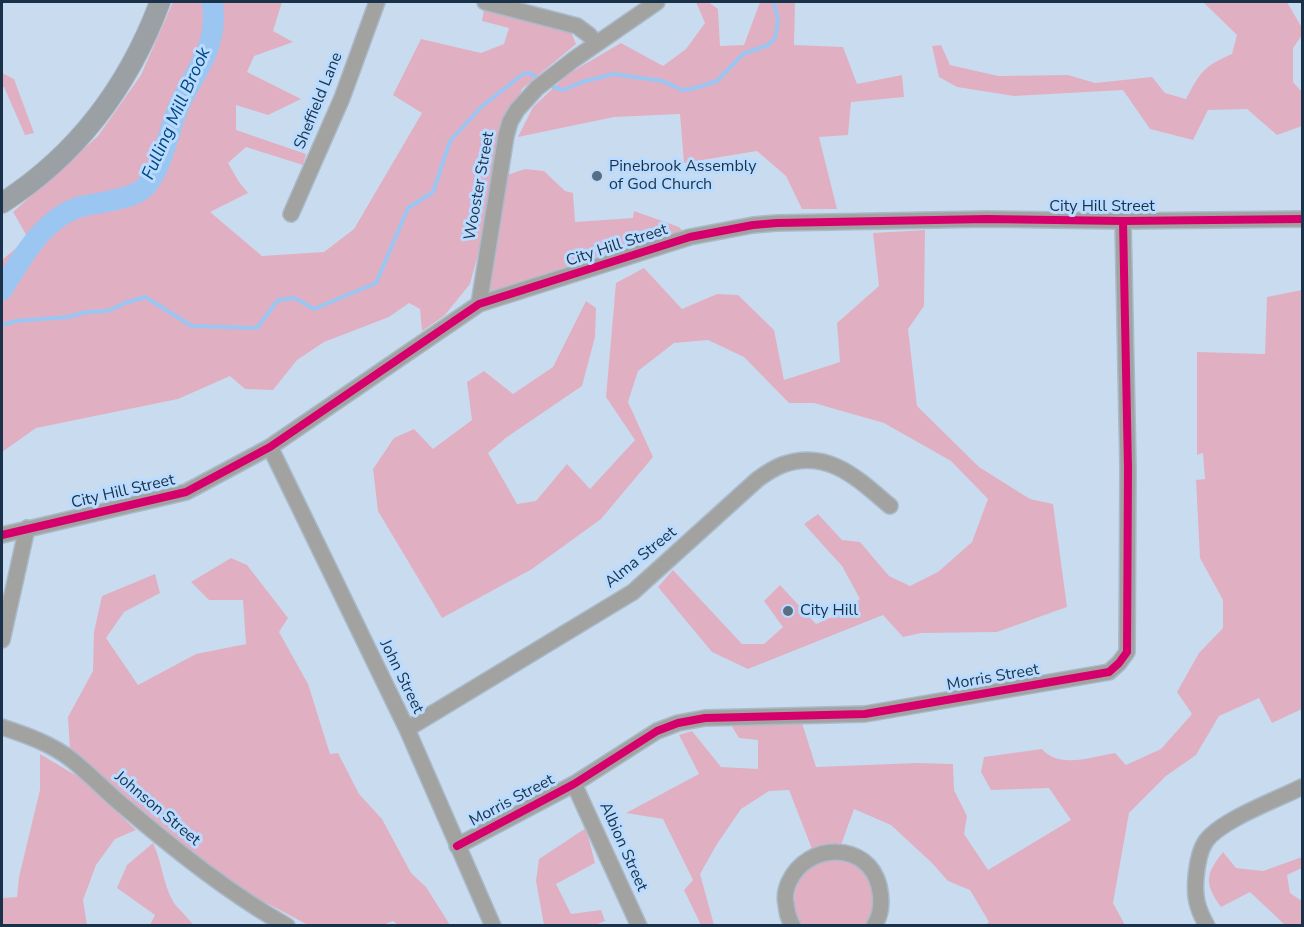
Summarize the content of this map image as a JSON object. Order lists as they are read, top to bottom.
{
  "streets": {
    "street": [
      "Sheffield Lane",
      "Wooster Street",
      "City Hill Street",
      "Alma Street",
      "John Street",
      "Morris Street",
      "Johnson Street",
      "Albion Street"
    ]
  },
  "crossings": [
    ["Wooster Street", "City Hill Street"],
    ["City Hill Street", "John Street"],
    ["City Hill Street", "Morris Street"],
    ["Alma Street", "John Street"],
    ["John Street", "Morris Street"],
    ["Morris Street", "Albion Street"]
  ],
  "water": ["Fulling Mill Brook"],
  "places": ["Pinebrook Assembly of God Church", "City Hill"]
}
